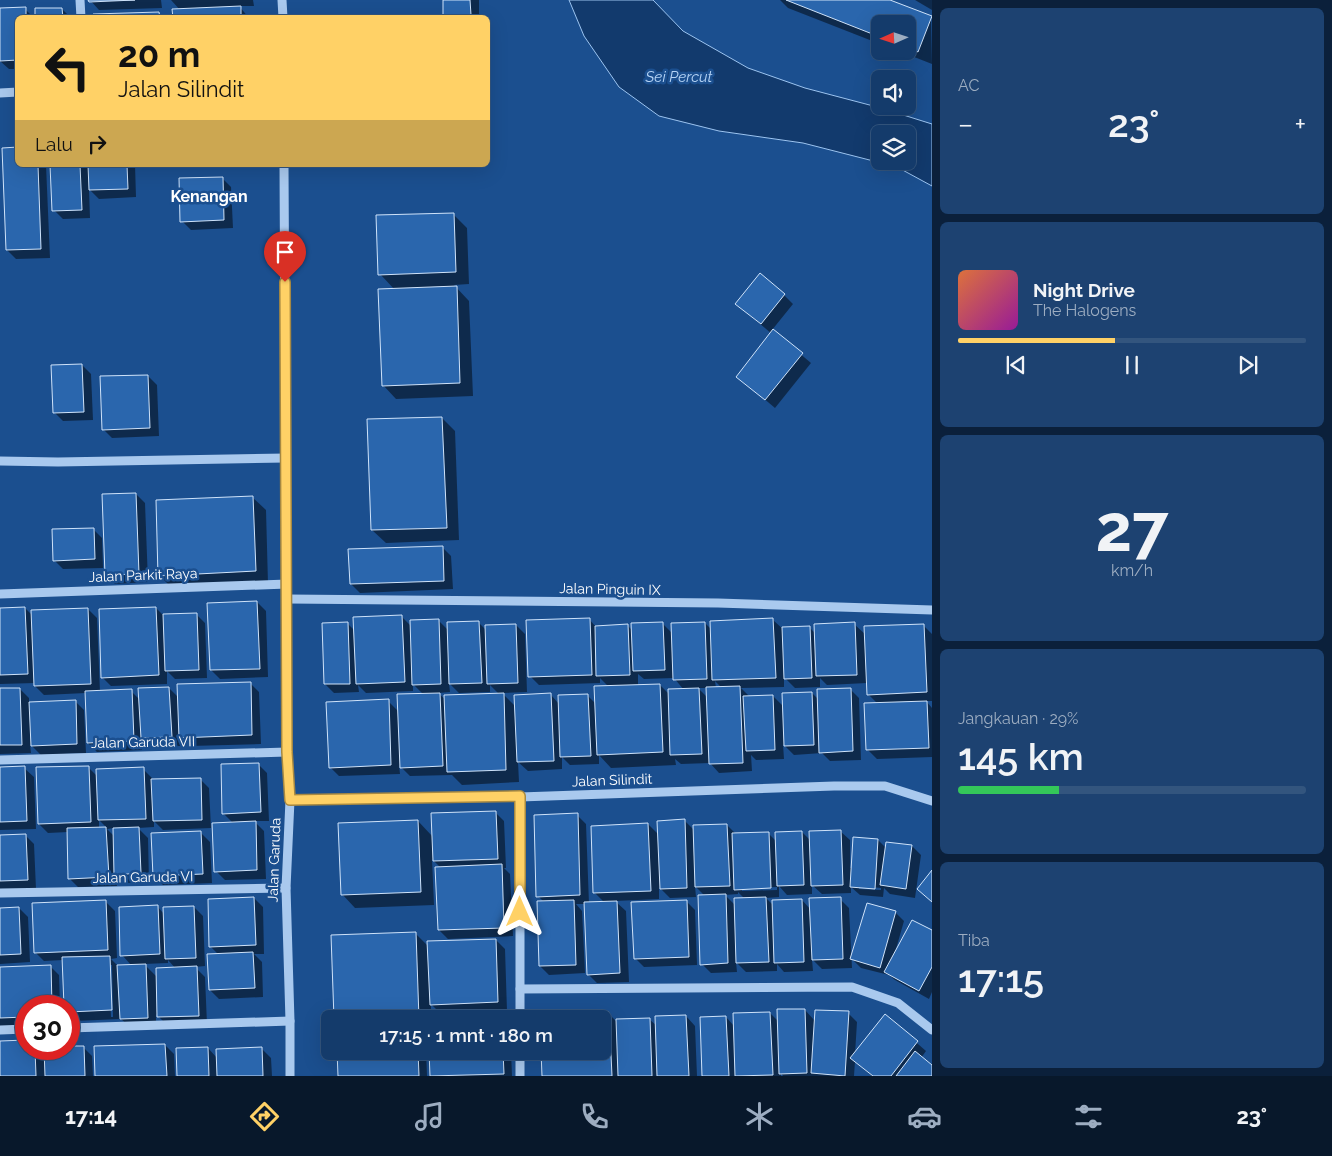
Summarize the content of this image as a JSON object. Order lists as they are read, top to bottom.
{
  "streets": {
    "street": [
      "Jalan Parkit Raya",
      "Jalan Pinguin IX",
      "Jalan Garuda VII",
      "Jalan Silindit",
      "Jalan Garuda",
      "Jalan Garuda VI"
    ]
  },
  "crossings": [
    ["Jalan Parkit Raya", "Jalan Garuda"],
    ["Jalan Pinguin IX", "Jalan Garuda"],
    ["Jalan Garuda VII", "Jalan Garuda"],
    ["Jalan Silindit", "Jalan Garuda"],
    ["Jalan Garuda", "Jalan Garuda VI"]
  ],
  "districts": ["Kenangan"],
  "water": ["Sei Percut"],
  "north": "left",
  "page": {
    "tile": [
      "AC",
      ["27", "km/h"],
      ["Jangkauan · 29%", "145 km"],
      ["Tiba", "17:15"]
    ],
    "turn": ["20 m", "Jalan Silindit"],
    "heat": ["−", "23°", "+"],
    "then": "Lalu",
    "song": ["Night Drive", "The Halogens"],
    "limit": "30",
    "trip": "17:15 · 1 mnt · 180 m",
    "tabs": ["17:14", "23°"]
  }
}
